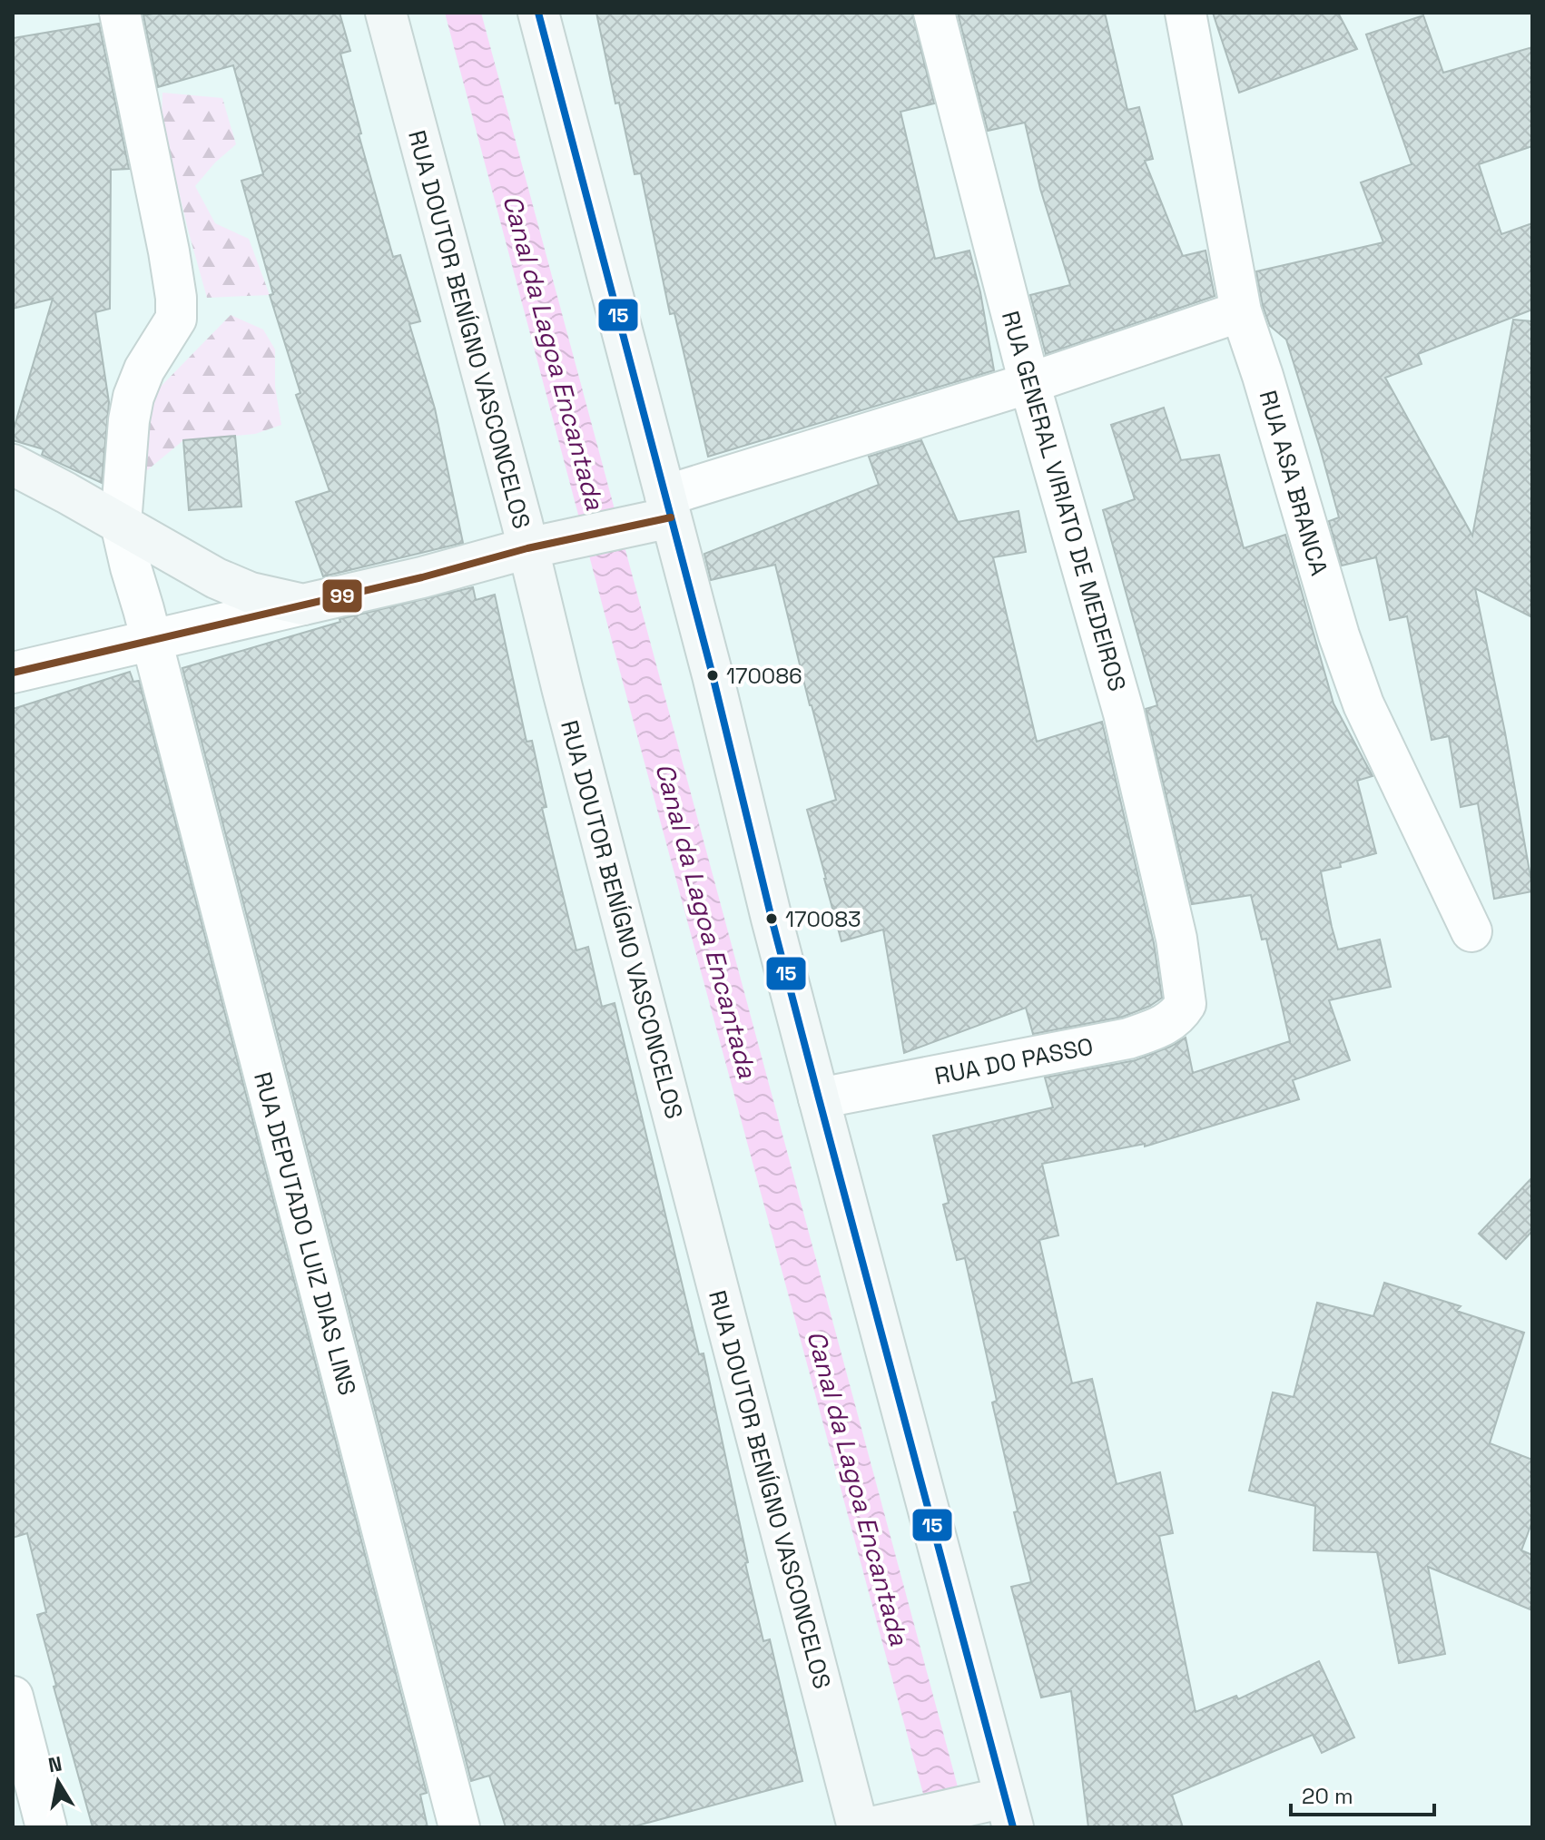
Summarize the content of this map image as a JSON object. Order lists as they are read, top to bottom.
{
  "streets": {
    "main road": ["RUA DOUTOR BENÍGNO VASCONCELOS"],
    "street": [
      "RUA ASA BRANCA",
      "RUA GENERAL VIRIATO DE MEDEIROS",
      "RUA DO PASSO",
      "RUA DEPUTADO LUIZ DIAS LINS"
    ]
  },
  "crossings": [
    ["RUA GENERAL VIRIATO DE MEDEIROS", "RUA DO PASSO"]
  ],
  "water": ["Canal da Lagoa Encantada"],
  "places": ["170086", "170083"],
  "lines": ["transit line 15", "transit line 99"],
  "scale_bar": "20 m",
  "north": "top"
}
